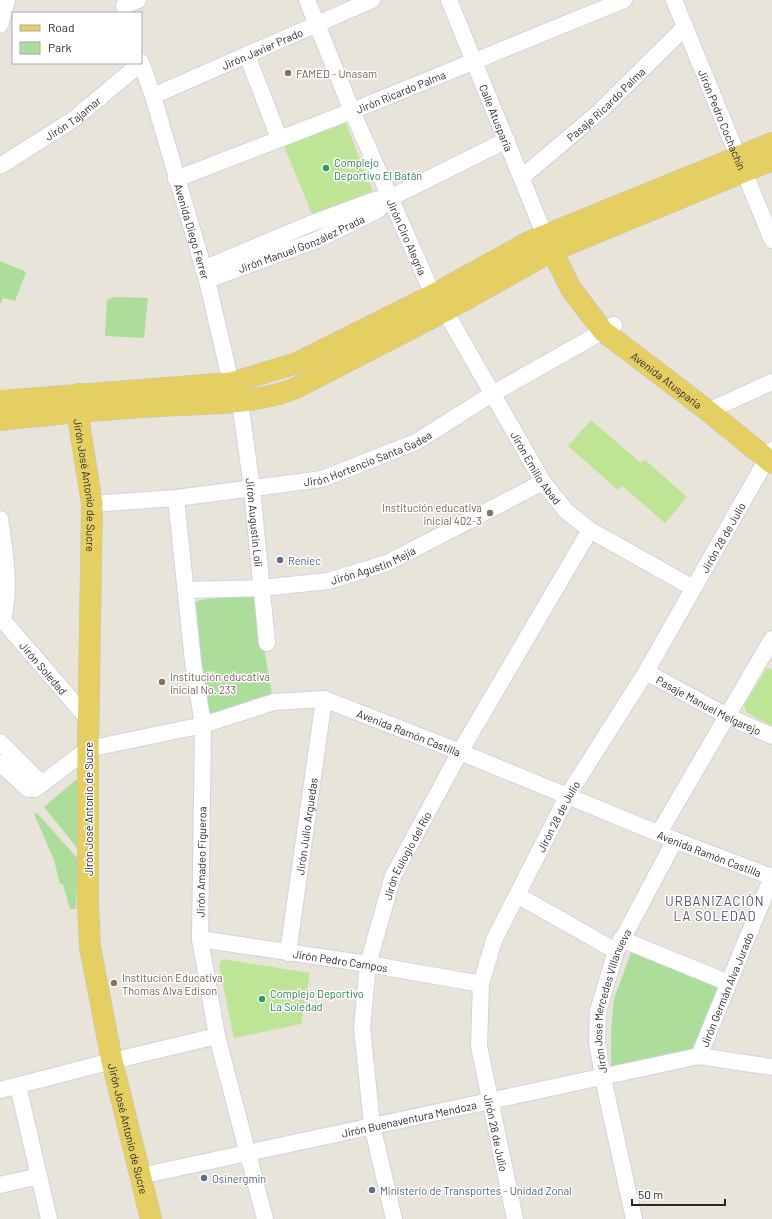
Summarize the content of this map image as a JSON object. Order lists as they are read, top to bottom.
{
  "streets": {
    "main road": ["Avenida Atusparia", "Jirón José Antonio de Sucre"],
    "street": [
      "Jirón Javier Prado",
      "Jirón Ricardo Palma",
      "Pasaje Ricardo Palma",
      "Jirón Tajamar",
      "Calle Atusparia",
      "Jirón Pedro Cochachín",
      "Avenida Diego Ferrer",
      "Jirón Ciro Alegría",
      "Jirón Manuel González Prada",
      "Jirón Hortencio Santa Gadea",
      "Jirón Emilio Abad",
      "Jirón Augustin Loli",
      "Jirón 28 de Julio",
      "Jirón Agustín Mejía",
      "Jirón Soledad",
      "Pasaje Manuel Melgarejo",
      "Avenida Ramón Castilla",
      "Jirón Julio Arguedas",
      "Jirón Eulogio del Río",
      "Jirón Amadeo Figueroa",
      "Jirón Pedro Campos",
      "Jirón Germán Alva Jurado",
      "Jirón José Mercedes Villanueva",
      "Jirón Buenaventura Mendoza"
    ]
  },
  "crossings": [
    ["Jirón Javier Prado", "Avenida Diego Ferrer"],
    ["Jirón Javier Prado", "Jirón Ciro Alegría"],
    ["Jirón Ricardo Palma", "Calle Atusparia"],
    ["Jirón Ricardo Palma", "Avenida Diego Ferrer"],
    ["Jirón Ricardo Palma", "Jirón Ciro Alegría"],
    ["Pasaje Ricardo Palma", "Calle Atusparia"],
    ["Pasaje Ricardo Palma", "Jirón Pedro Cochachín"],
    ["Calle Atusparia", "Jirón Manuel González Prada"],
    ["Calle Atusparia", "Avenida Atusparia"],
    ["Avenida Diego Ferrer", "Jirón Manuel González Prada"],
    ["Avenida Diego Ferrer", "Jirón Augustin Loli"],
    ["Jirón Ciro Alegría", "Jirón Manuel González Prada"],
    ["Jirón Ciro Alegría", "Jirón Emilio Abad"],
    ["Avenida Atusparia", "Jirón Hortencio Santa Gadea"],
    ["Avenida Atusparia", "Jirón 28 de Julio"],
    ["Jirón Hortencio Santa Gadea", "Jirón Emilio Abad"],
    ["Jirón Hortencio Santa Gadea", "Jirón José Antonio de Sucre"],
    ["Jirón Hortencio Santa Gadea", "Jirón Augustin Loli"],
    ["Jirón Hortencio Santa Gadea", "Jirón Amadeo Figueroa"],
    ["Jirón Emilio Abad", "Jirón 28 de Julio"],
    ["Jirón Emilio Abad", "Jirón Agustín Mejía"],
    ["Jirón Emilio Abad", "Jirón Eulogio del Río"],
    ["Jirón José Antonio de Sucre", "Jirón Soledad"],
    ["Jirón José Antonio de Sucre", "Avenida Ramón Castilla"],
    ["Jirón José Antonio de Sucre", "Jirón Buenaventura Mendoza"],
    ["Jirón Augustin Loli", "Jirón Agustín Mejía"],
    ["Jirón 28 de Julio", "Pasaje Manuel Melgarejo"],
    ["Jirón 28 de Julio", "Avenida Ramón Castilla"],
    ["Jirón 28 de Julio", "Jirón Pedro Campos"],
    ["Jirón 28 de Julio", "Jirón Buenaventura Mendoza"],
    ["Jirón Agustín Mejía", "Jirón Amadeo Figueroa"],
    ["Avenida Ramón Castilla", "Jirón Julio Arguedas"],
    ["Avenida Ramón Castilla", "Jirón Eulogio del Río"],
    ["Avenida Ramón Castilla", "Jirón Amadeo Figueroa"],
    ["Avenida Ramón Castilla", "Jirón Germán Alva Jurado"],
    ["Avenida Ramón Castilla", "Jirón José Mercedes Villanueva"],
    ["Jirón Julio Arguedas", "Jirón Pedro Campos"],
    ["Jirón Eulogio del Río", "Jirón Pedro Campos"],
    ["Jirón Eulogio del Río", "Jirón Buenaventura Mendoza"],
    ["Jirón Amadeo Figueroa", "Jirón Pedro Campos"],
    ["Jirón Amadeo Figueroa", "Jirón Buenaventura Mendoza"],
    ["Jirón Germán Alva Jurado", "Jirón Buenaventura Mendoza"],
    ["Jirón José Mercedes Villanueva", "Jirón Buenaventura Mendoza"]
  ],
  "districts": ["URBANIZACIÓN LA SOLEDAD"],
  "places": [
    "FAMED - Unasam",
    "Complejo Deportivo El Batán",
    "Institución educativa inicial 402-3",
    "Reniec",
    "Institución educativa inicial No. 233",
    "Institución Educativa Thomas Alva Edison",
    "Complejo Deportivo La Soledad",
    "Osinergmin",
    "Ministerio de Transportes - Unidad Zonal"
  ],
  "legend": ["Road", "Park"],
  "scale_bar": "50 m"
}
